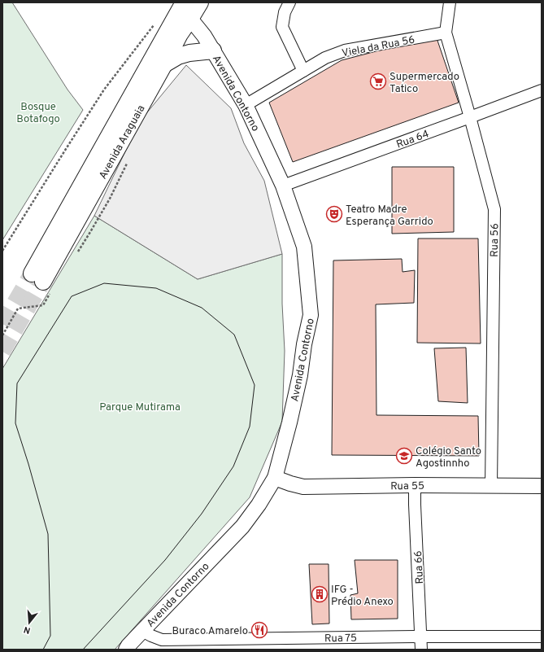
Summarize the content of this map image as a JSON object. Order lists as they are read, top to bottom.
{
  "streets": {
    "main road": ["Avenida Araguaia"],
    "street": [
      "Viela da Rua 56",
      "Avenida Contorno",
      "Rua 64",
      "Rua 56",
      "Rua 55",
      "Rua 66",
      "Rua 75"
    ]
  },
  "crossings": [
    ["Viela da Rua 56", "Avenida Contorno"],
    ["Viela da Rua 56", "Rua 56"],
    ["Avenida Contorno", "Rua 64"],
    ["Avenida Contorno", "Avenida Araguaia"],
    ["Avenida Contorno", "Rua 55"],
    ["Avenida Contorno", "Rua 75"],
    ["Rua 64", "Rua 56"],
    ["Rua 56", "Rua 55"],
    ["Rua 55", "Rua 66"],
    ["Rua 66", "Rua 75"]
  ],
  "parks": ["Bosque Botafogo", "Parque Mutirama"],
  "places": {
    "supermarket": ["Supermercado Tatico"],
    "theatre": ["Teatro Madre Esperança Garrido"],
    "school or university": ["Colégio Santo Agostinnho"],
    "building": ["IFG - Prédio Anexo"],
    "restaurant": ["Buraco Amarelo"]
  },
  "north": "bottom"
}
